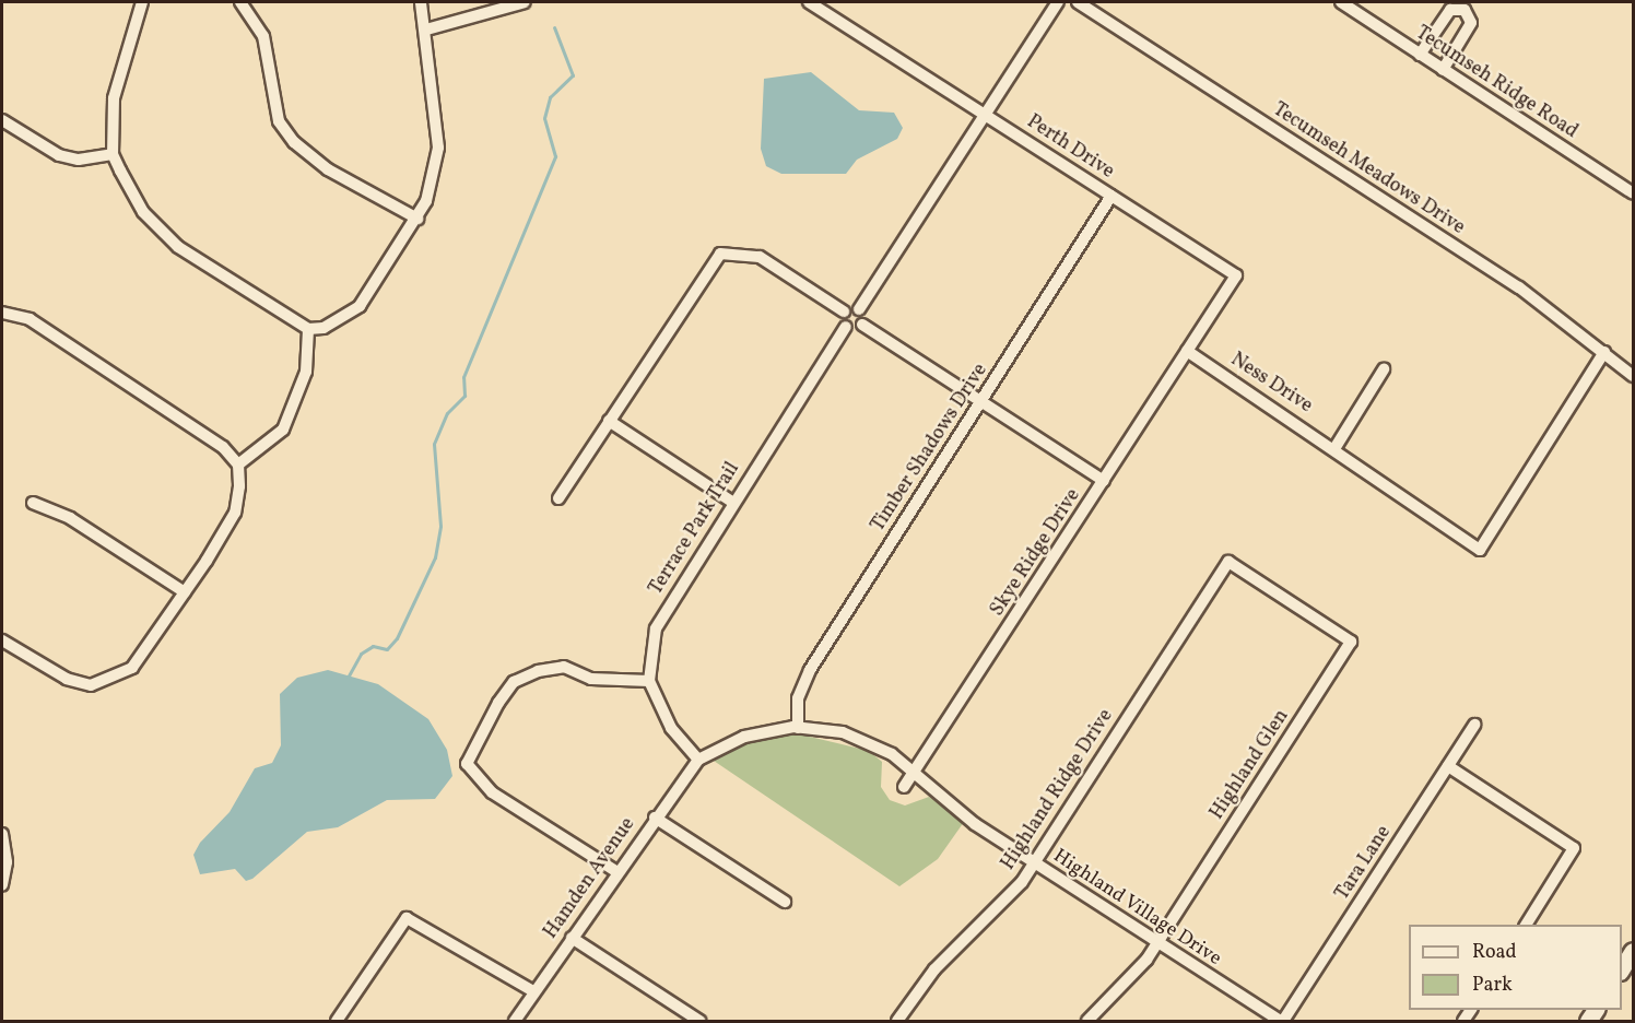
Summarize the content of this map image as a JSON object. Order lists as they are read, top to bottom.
{
  "streets": {
    "street": [
      "Tecumseh Ridge Road",
      "Perth Drive",
      "Tecumseh Meadows Drive",
      "Ness Drive",
      "Timber Shadows Drive",
      "Terrace Park Trail",
      "Skye Ridge Drive",
      "Highland Glen",
      "Highland Ridge Drive",
      "Tara Lane",
      "Hamden Avenue",
      "Highland Village Drive"
    ]
  },
  "crossings": [
    ["Perth Drive", "Ness Drive"],
    ["Perth Drive", "Timber Shadows Drive"],
    ["Perth Drive", "Skye Ridge Drive"],
    ["Tecumseh Meadows Drive", "Ness Drive"],
    ["Ness Drive", "Skye Ridge Drive"],
    ["Timber Shadows Drive", "Highland Village Drive"],
    ["Skye Ridge Drive", "Highland Village Drive"],
    ["Highland Glen", "Highland Ridge Drive"],
    ["Highland Glen", "Highland Village Drive"],
    ["Highland Ridge Drive", "Highland Village Drive"],
    ["Tara Lane", "Highland Village Drive"],
    ["Hamden Avenue", "Highland Village Drive"]
  ],
  "legend": ["Road", "Park"]
}
